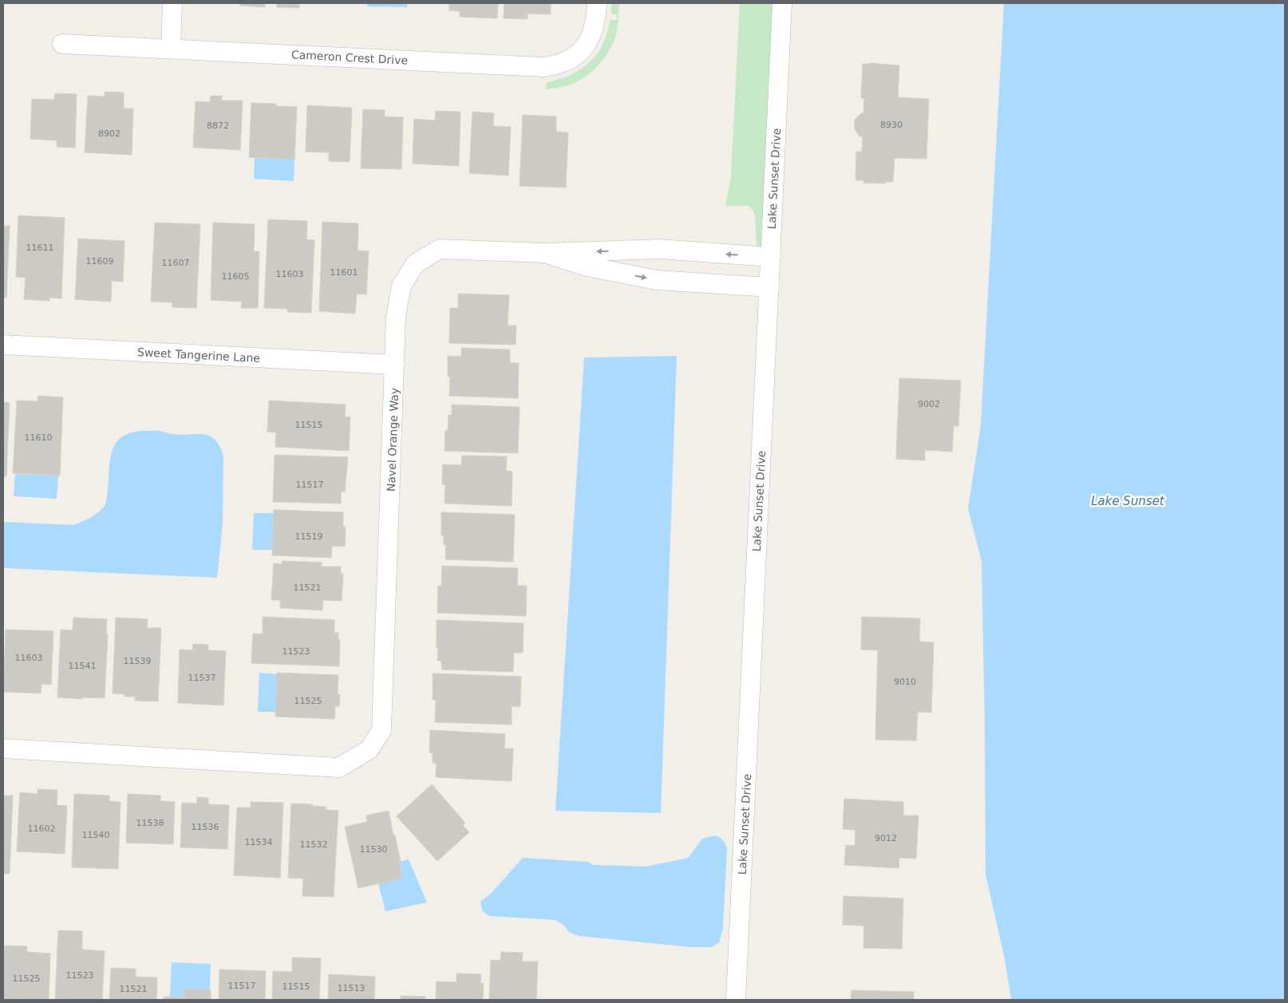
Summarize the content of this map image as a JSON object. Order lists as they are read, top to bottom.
{
  "streets": {
    "street": [
      "Cameron Crest Drive",
      "Lake Sunset Drive",
      "Sweet Tangerine Lane",
      "Navel Orange Way"
    ]
  },
  "crossings": [
    ["Sweet Tangerine Lane", "Navel Orange Way"]
  ],
  "water": ["Lake Sunset"],
  "house_numbers": [
    "8930",
    "8872",
    "8902",
    "11611",
    "11609",
    "11607",
    "11601",
    "11603",
    "11605",
    "9002",
    "11515",
    "11610",
    "11517",
    "11519",
    "11521",
    "11523",
    "11603",
    "11539",
    "11541",
    "11537",
    "9010",
    "11525",
    "11538",
    "11536",
    "11602",
    "11540",
    "9012",
    "11534",
    "11532",
    "11530",
    "11523",
    "11525",
    "11517",
    "11515",
    "11513",
    "11521"
  ]
}
